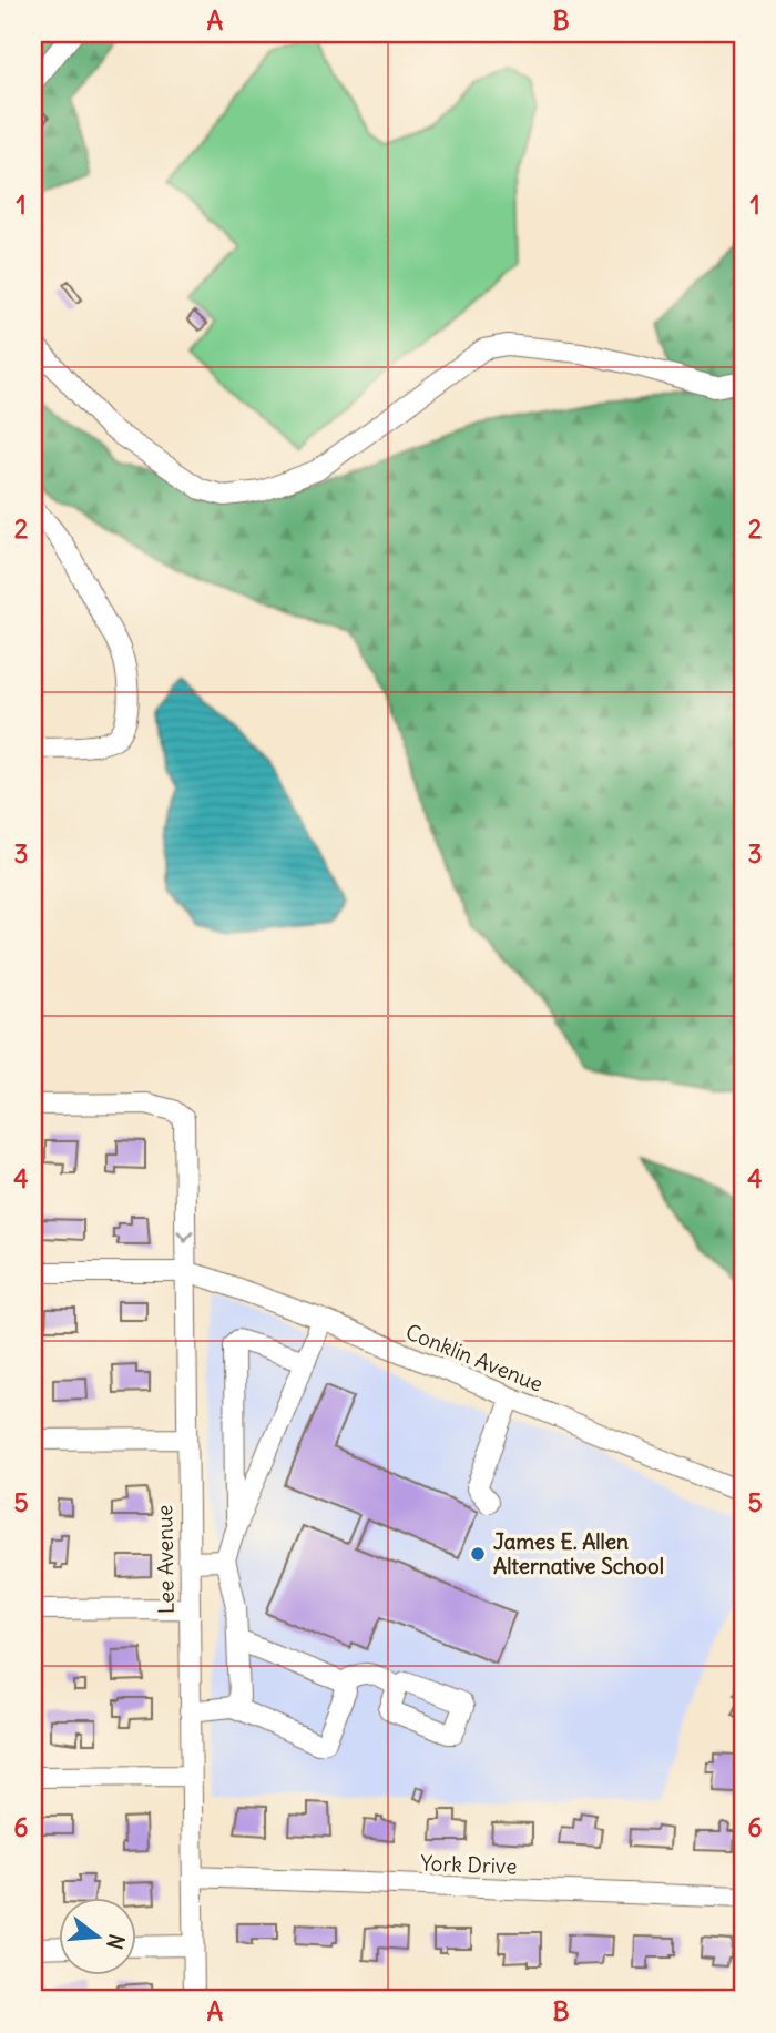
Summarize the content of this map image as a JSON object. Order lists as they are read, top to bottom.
{
  "streets": {
    "street": ["Conklin Avenue", "Lee Avenue", "York Drive"]
  },
  "crossings": [
    ["Conklin Avenue", "Lee Avenue"],
    ["Lee Avenue", "York Drive"]
  ],
  "places": ["James E. Allen Alternative School"],
  "north": "right",
  "grid": {
    "columns": ["A", "B"],
    "rows": [
      "1",
      "2",
      "3",
      "4",
      "5",
      "6"
    ]
  }
}
